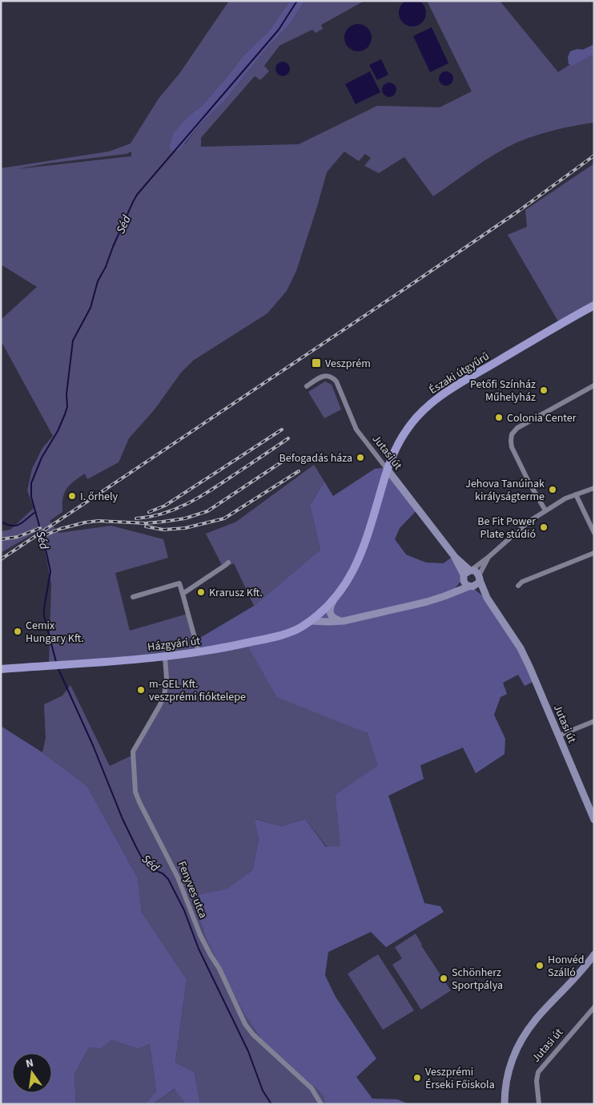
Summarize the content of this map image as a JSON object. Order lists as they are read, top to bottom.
{
  "streets": {
    "main road": ["Északi útgyűrű", "Házgyári út"],
    "street": ["Jutasi út", "Fenyves utca"]
  },
  "crossings": [
    ["Északi útgyűrű", "Jutasi út"],
    ["Északi útgyűrű", "Házgyári út"],
    ["Házgyári út", "Fenyves utca"]
  ],
  "water": ["Séd"],
  "places": {
    "transit": ["Veszprém"],
    "other": [
      "Petőfi Színház Műhelyház",
      "Colonia Center",
      "Befogadás háza",
      "Jehova Tanúinak királyságterme",
      "I. őrhely",
      "Be Fit Power Plate stúdió",
      "Krarusz Kft.",
      "Cemix Hungary Kft.",
      "m-GEL Kft. veszprémi fióktelepe",
      "Honvéd Szálló",
      "Schönherz Sportpálya",
      "Veszprémi Érseki Főiskola"
    ]
  },
  "north": "top"
}
